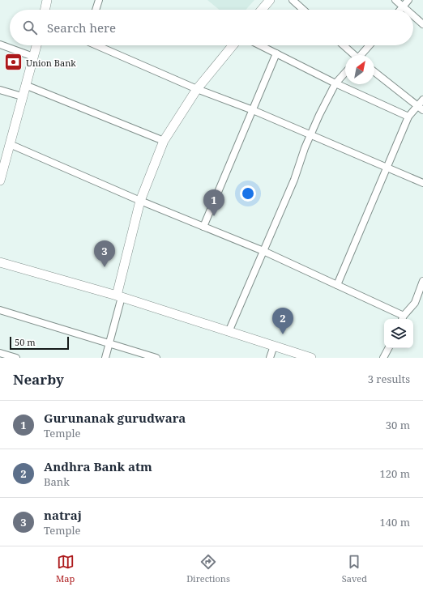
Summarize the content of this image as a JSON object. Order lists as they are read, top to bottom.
{
  "places": {
    "bank": ["Union Bank"]
  },
  "scale_bar": "50 m",
  "north": "top right",
  "page": {
    "search": "Search here",
    "pins": ["1", "3", "2"],
    "scale": "50 m",
    "heading": ["Nearby", "3 results"],
    "list": [
      {
        "mark": "1",
        "name": "Gurunanak gurudwara",
        "note": "Temple",
        "value": "30 m"
      },
      {
        "mark": "2",
        "name": "Andhra Bank atm",
        "note": "Bank",
        "value": "120 m"
      },
      {
        "mark": "3",
        "name": "natraj",
        "note": "Temple",
        "value": "140 m"
      }
    ],
    "nav": ["Map", "Directions", "Saved"]
  }
}
